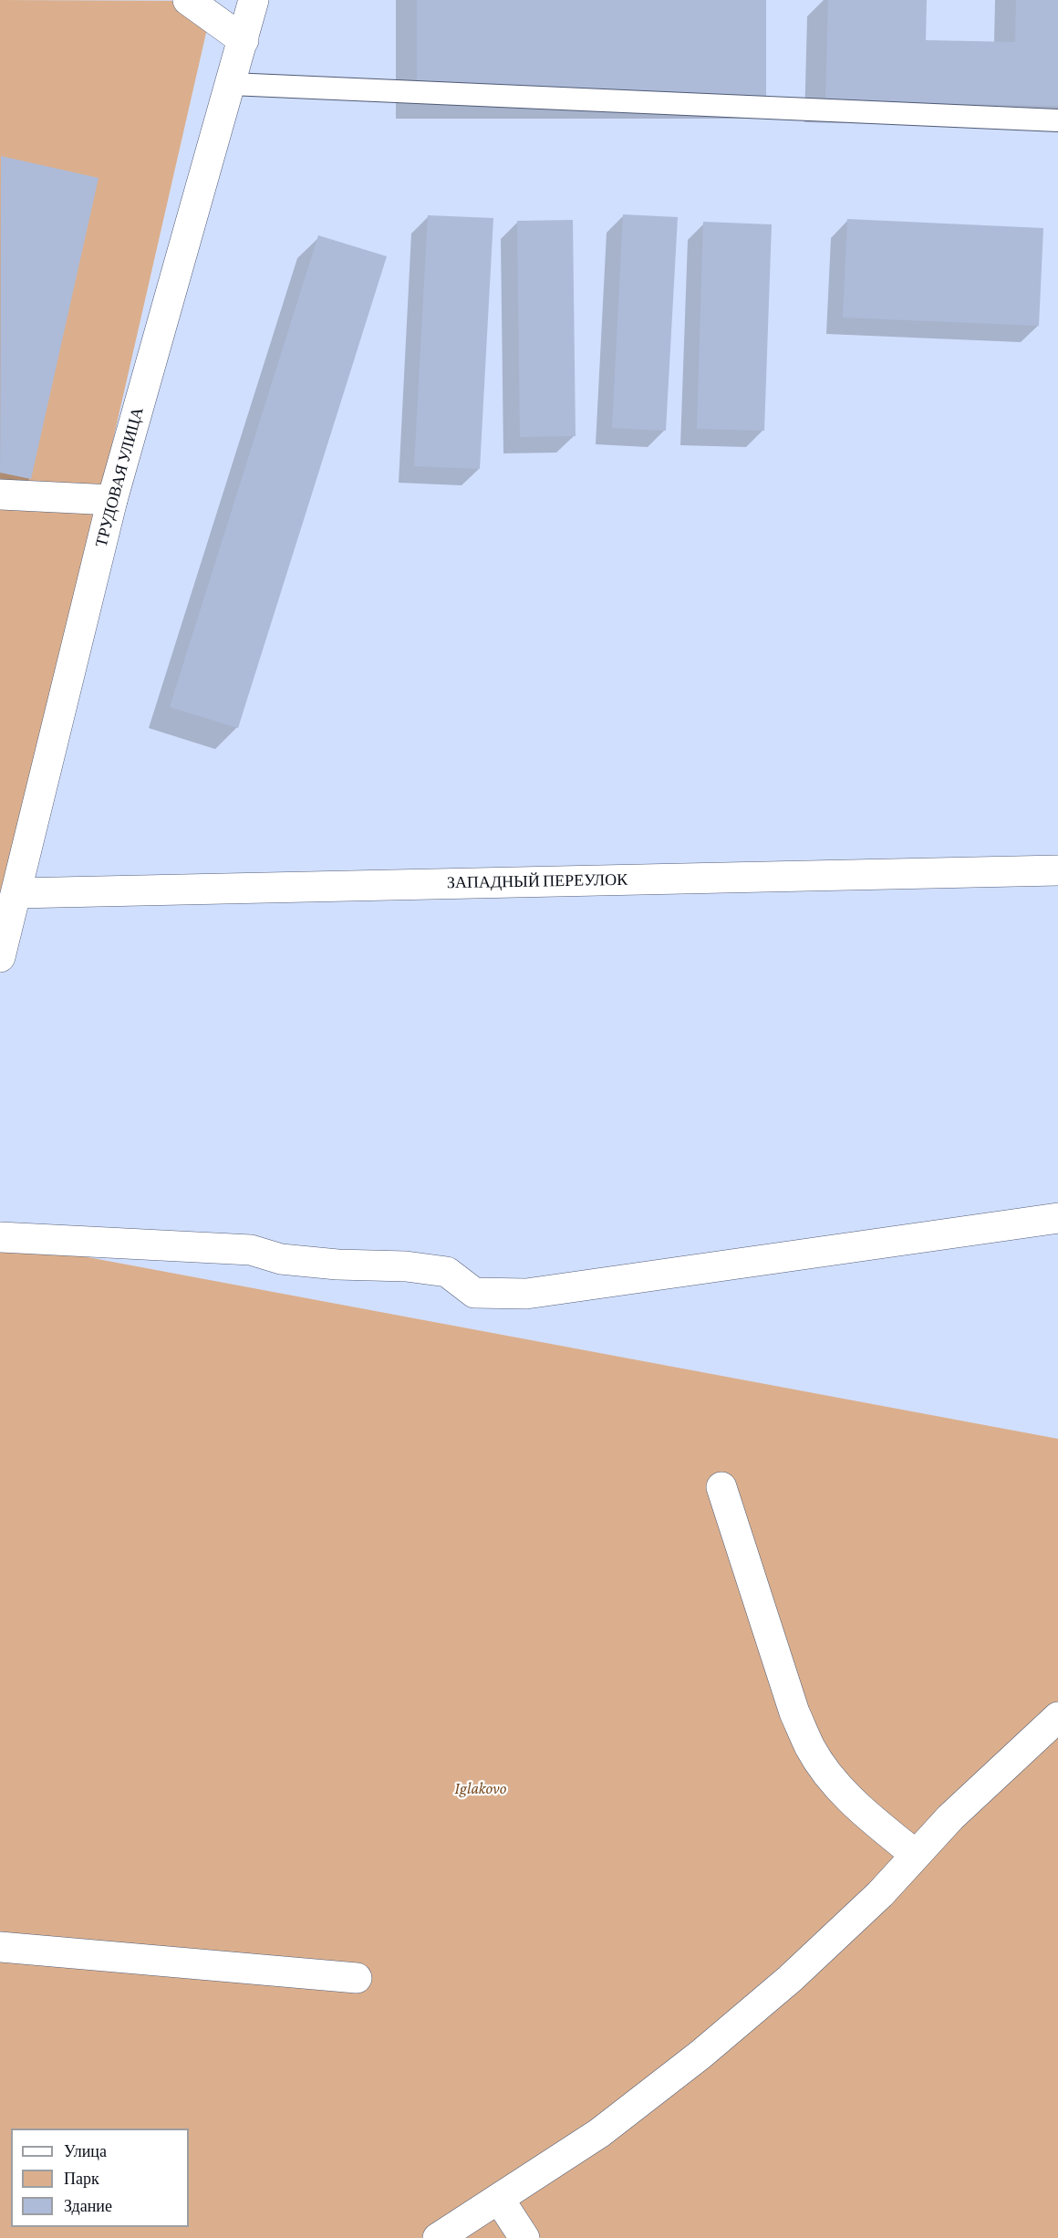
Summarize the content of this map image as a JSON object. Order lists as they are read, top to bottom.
{
  "streets": {
    "street": ["ТРУДОВАЯ УЛИЦА", "ЗАПАДНЫЙ ПЕРЕУЛОК"]
  },
  "crossings": [
    ["ТРУДОВАЯ УЛИЦА", "ЗАПАДНЫЙ ПЕРЕУЛОК"]
  ],
  "parks": ["Iglakovo"],
  "legend": ["Улица", "Парк", "Здание"]
}
